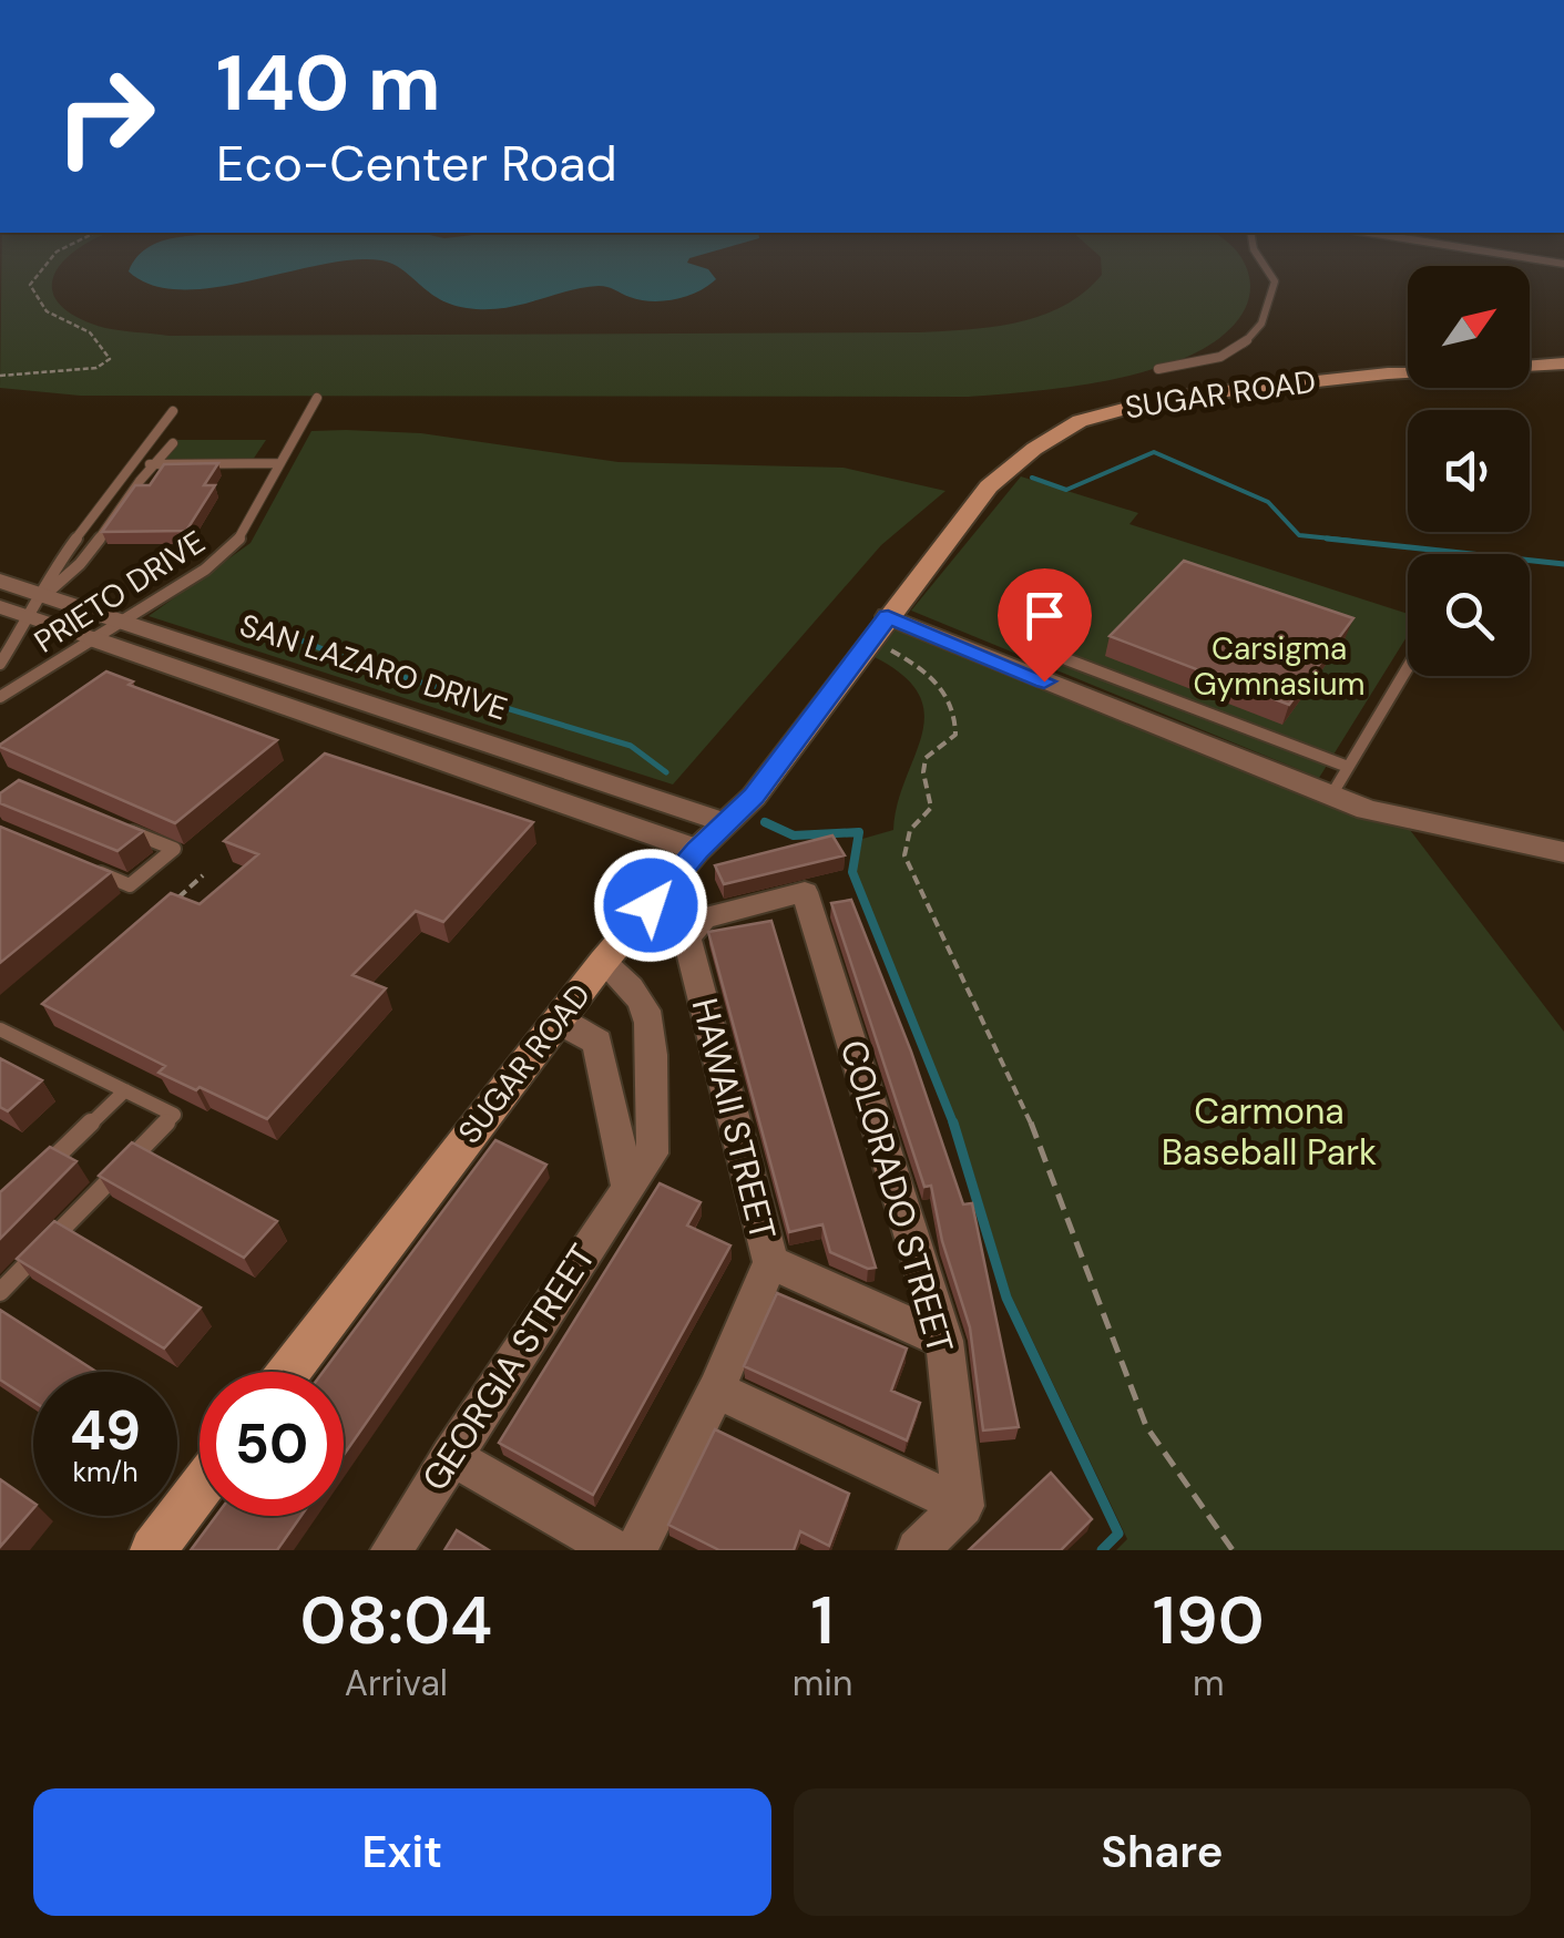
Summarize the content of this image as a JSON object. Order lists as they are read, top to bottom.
{
  "streets": {
    "main road": ["SUGAR ROAD"],
    "street": [
      "SAN LAZARO DRIVE",
      "HAWAII STREET",
      "COLORADO STREET",
      "GEORGIA STREET"
    ],
    "lane": ["PRIETO DRIVE"]
  },
  "crossings": [
    ["SUGAR ROAD", "SAN LAZARO DRIVE"],
    ["SUGAR ROAD", "GEORGIA STREET"],
    ["PRIETO DRIVE", "SAN LAZARO DRIVE"],
    ["HAWAII STREET", "COLORADO STREET"]
  ],
  "parks": ["Carsigma Gymnasium", "Carmona Baseball Park"],
  "north": "top right",
  "page": {
    "turn": ["140 m", "Eco-Center Road"],
    "speed": "49 km/h",
    "limit": "50",
    "eta": [
      "08:04",
      "Arrival",
      "1",
      "min",
      "190",
      "m"
    ],
    "buttons": ["Exit", "Share"]
  }
}
